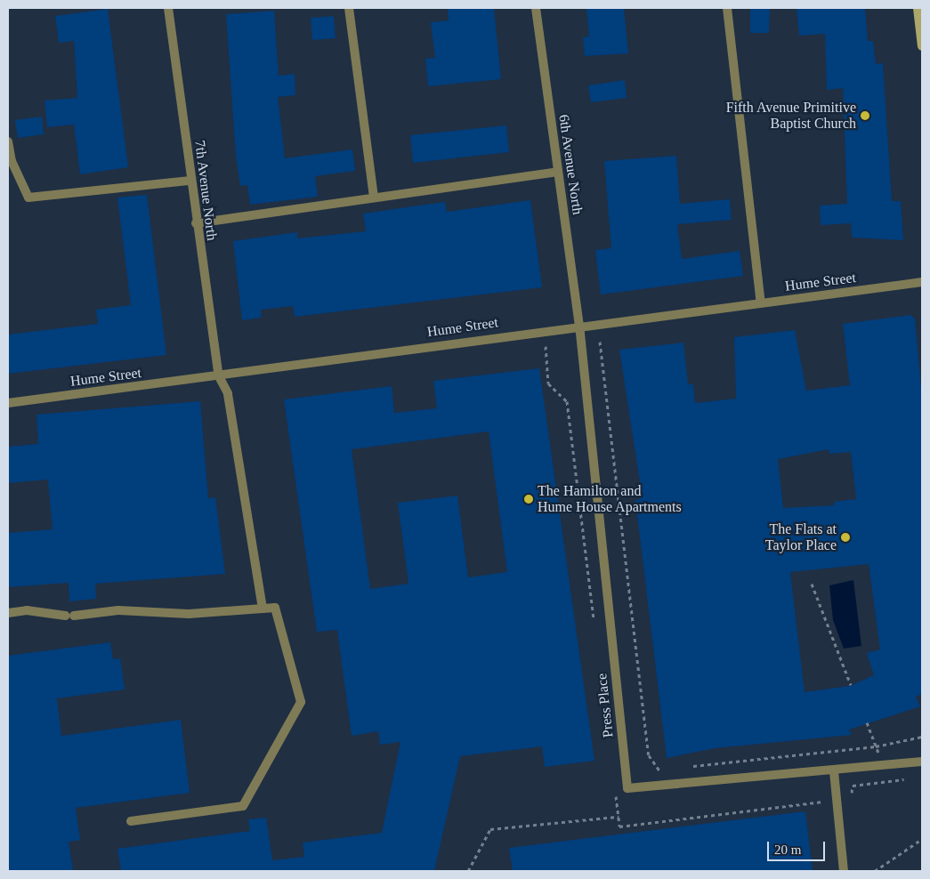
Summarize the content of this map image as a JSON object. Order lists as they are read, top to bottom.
{
  "streets": {
    "street": [
      "6th Avenue North",
      "7th Avenue North",
      "Hume Street",
      "Press Place"
    ]
  },
  "crossings": [
    ["6th Avenue North", "Hume Street"],
    ["6th Avenue North", "Press Place"],
    ["7th Avenue North", "Hume Street"],
    ["Hume Street", "Press Place"]
  ],
  "places": ["Fifth Avenue Primitive Baptist Church", "The Hamilton and Hume House Apartments", "The Flats at Taylor Place"],
  "scale_bar": "20 m"
}
